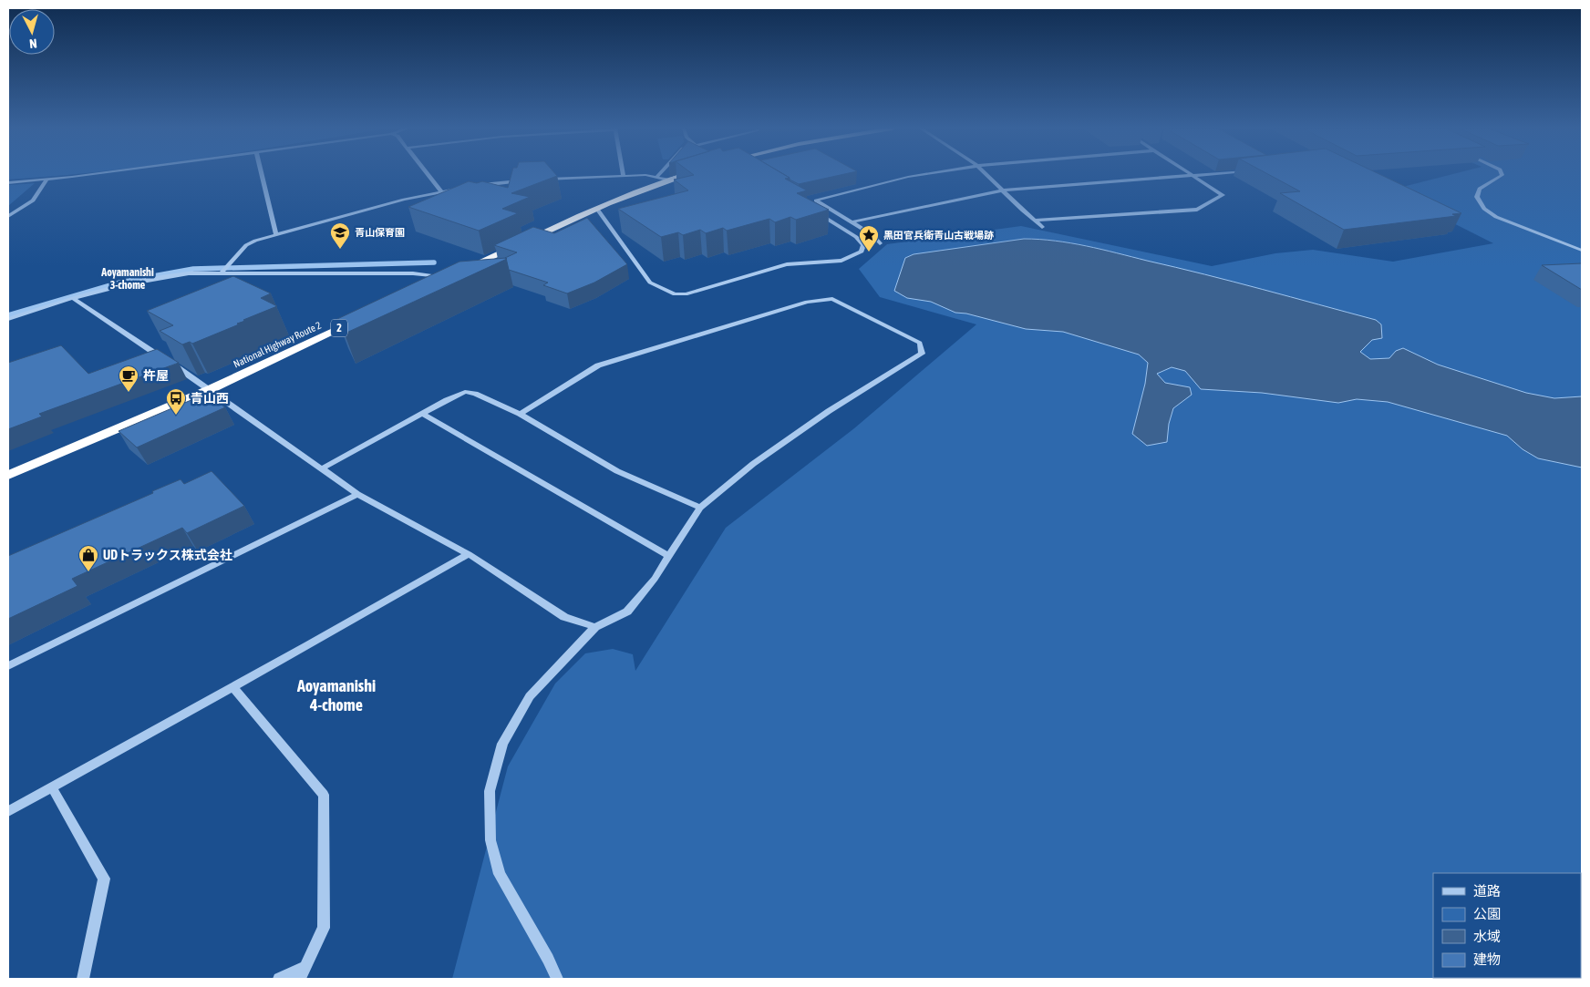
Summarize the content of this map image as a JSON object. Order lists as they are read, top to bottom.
{
  "streets": {
    "highway": ["2", "National Highway Route 2"]
  },
  "districts": ["Aoyamanishi 3-chome", "Aoyamanishi 4-chome"],
  "places": {
    "school or university": ["青山保育園"],
    "place": ["黒田官兵衛青山古戦場跡"],
    "cafe": ["杵屋"],
    "bus stop": ["青山西"],
    "shop": ["UDトラックス株式会社"]
  },
  "legend": [
    "道路",
    "公園",
    "水域",
    "建物"
  ],
  "north": "bottom"
}
